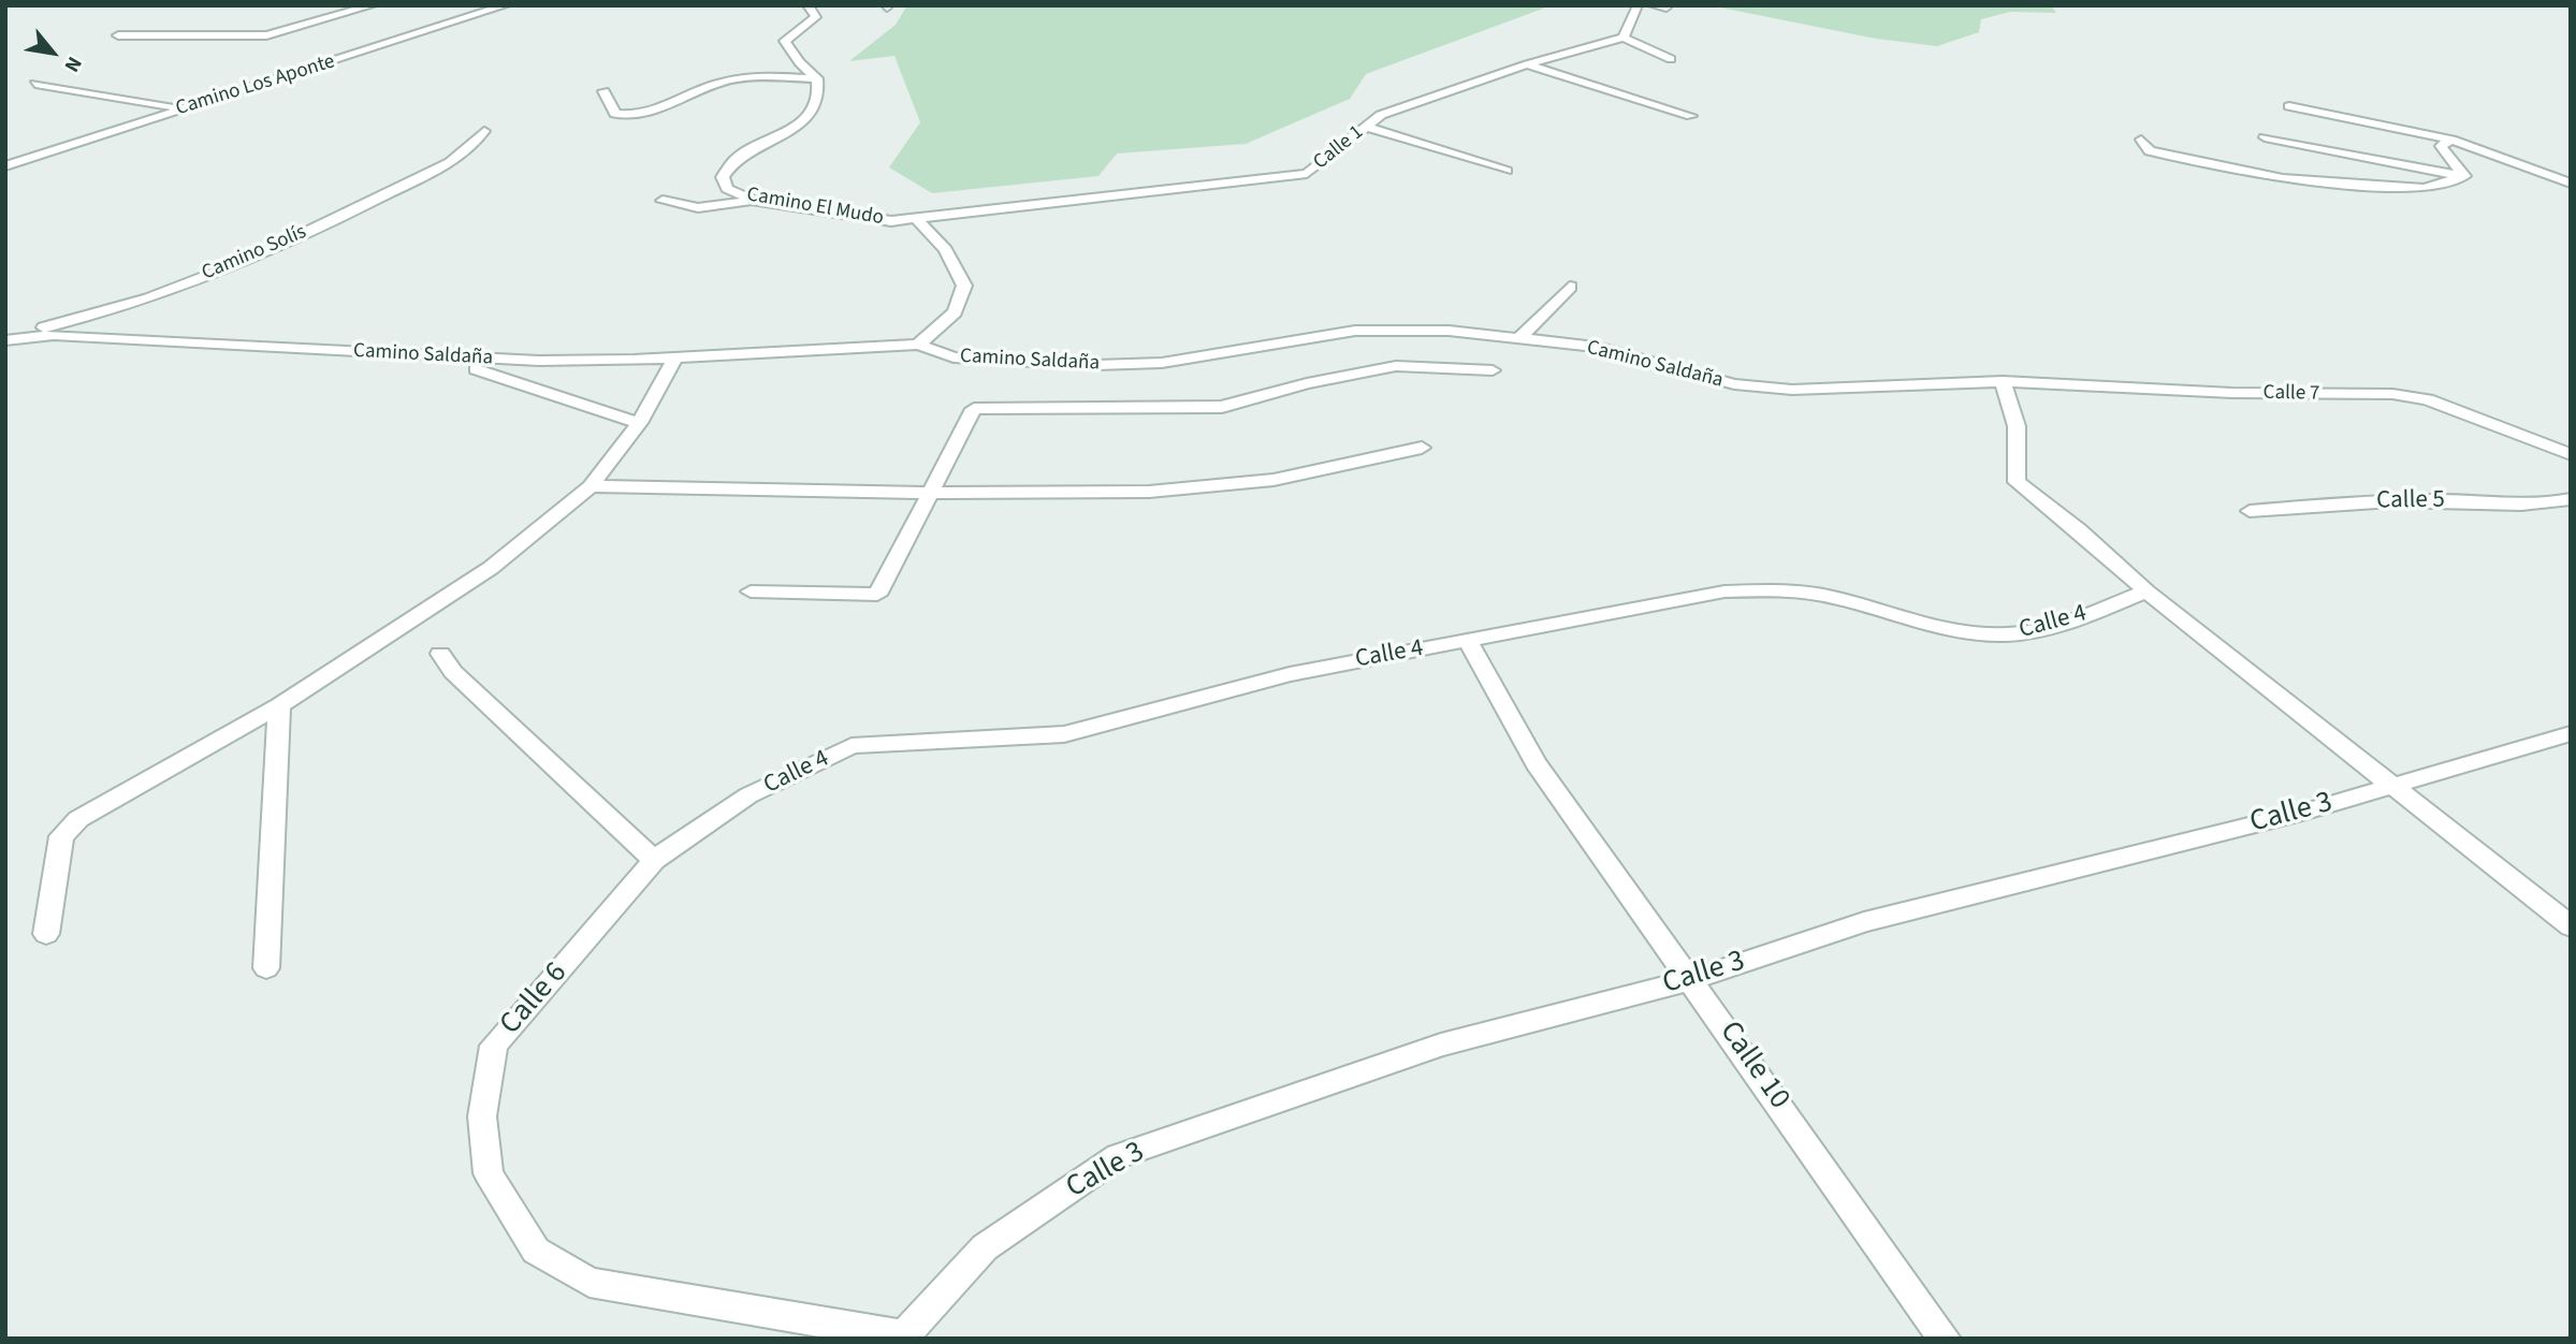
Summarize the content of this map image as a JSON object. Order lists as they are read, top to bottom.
{
  "streets": {
    "street": [
      "Camino Los Aponte",
      "Calle 1",
      "Camino El Mudo",
      "Camino Solís",
      "Camino Saldaña",
      "Calle 7",
      "Calle 5",
      "Calle 4",
      "Calle 3",
      "Calle 6",
      "Calle 10"
    ]
  },
  "crossings": [
    ["Calle 1", "Camino El Mudo"],
    ["Camino El Mudo", "Camino Saldaña"],
    ["Camino Solís", "Camino Saldaña"],
    ["Camino Saldaña", "Calle 7"],
    ["Calle 4", "Calle 6"],
    ["Calle 4", "Calle 10"],
    ["Calle 3", "Calle 6"],
    ["Calle 3", "Calle 10"]
  ],
  "north": "bottom right"
}
